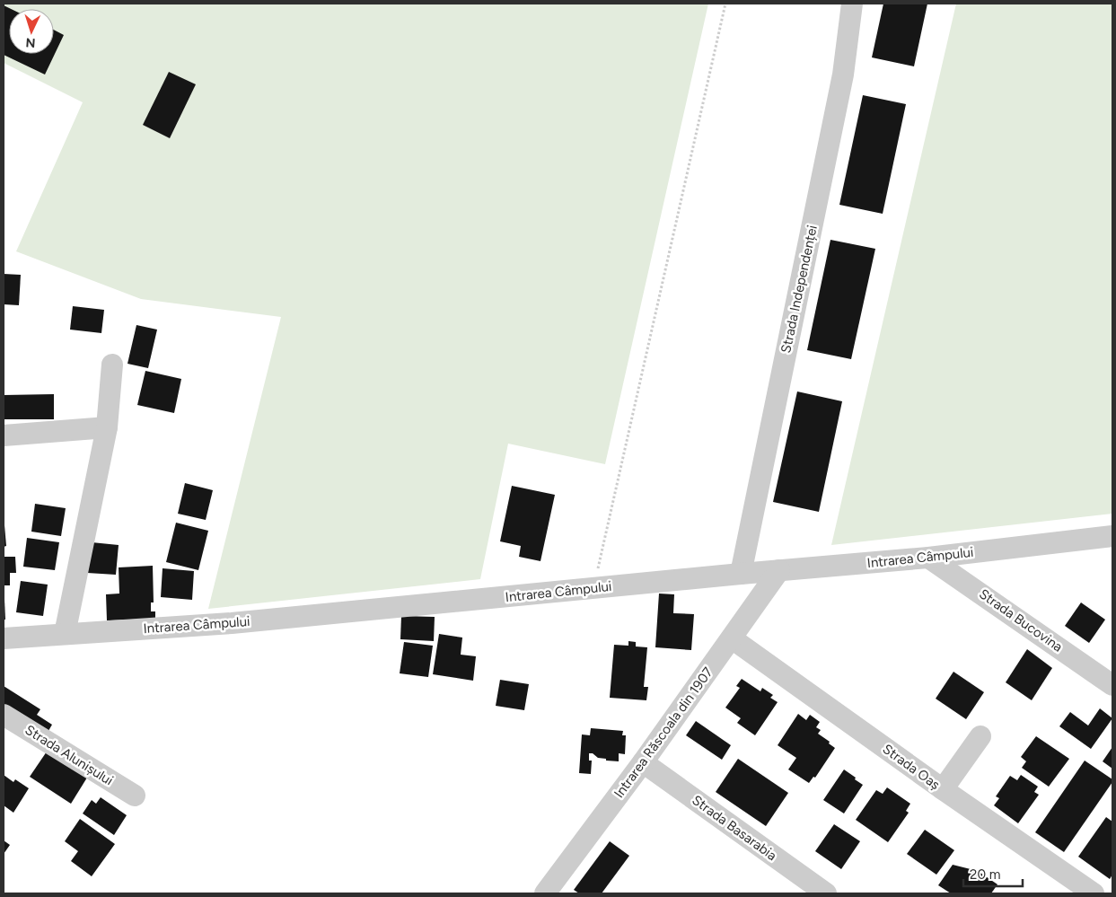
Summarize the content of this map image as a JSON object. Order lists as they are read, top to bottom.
{
  "streets": {
    "street": [
      "Strada Independenței",
      "Intrarea Câmpului",
      "Strada Bucovina",
      "Intrarea Răscoala din 1907",
      "Strada Alunișului",
      "Strada Oaș",
      "Strada Basarabia"
    ]
  },
  "crossings": [
    ["Strada Independenței", "Intrarea Câmpului"],
    ["Intrarea Câmpului", "Strada Bucovina"],
    ["Intrarea Câmpului", "Intrarea Răscoala din 1907"],
    ["Intrarea Răscoala din 1907", "Strada Oaș"],
    ["Intrarea Răscoala din 1907", "Strada Basarabia"]
  ],
  "scale_bar": "20 m",
  "north": "bottom"
}
